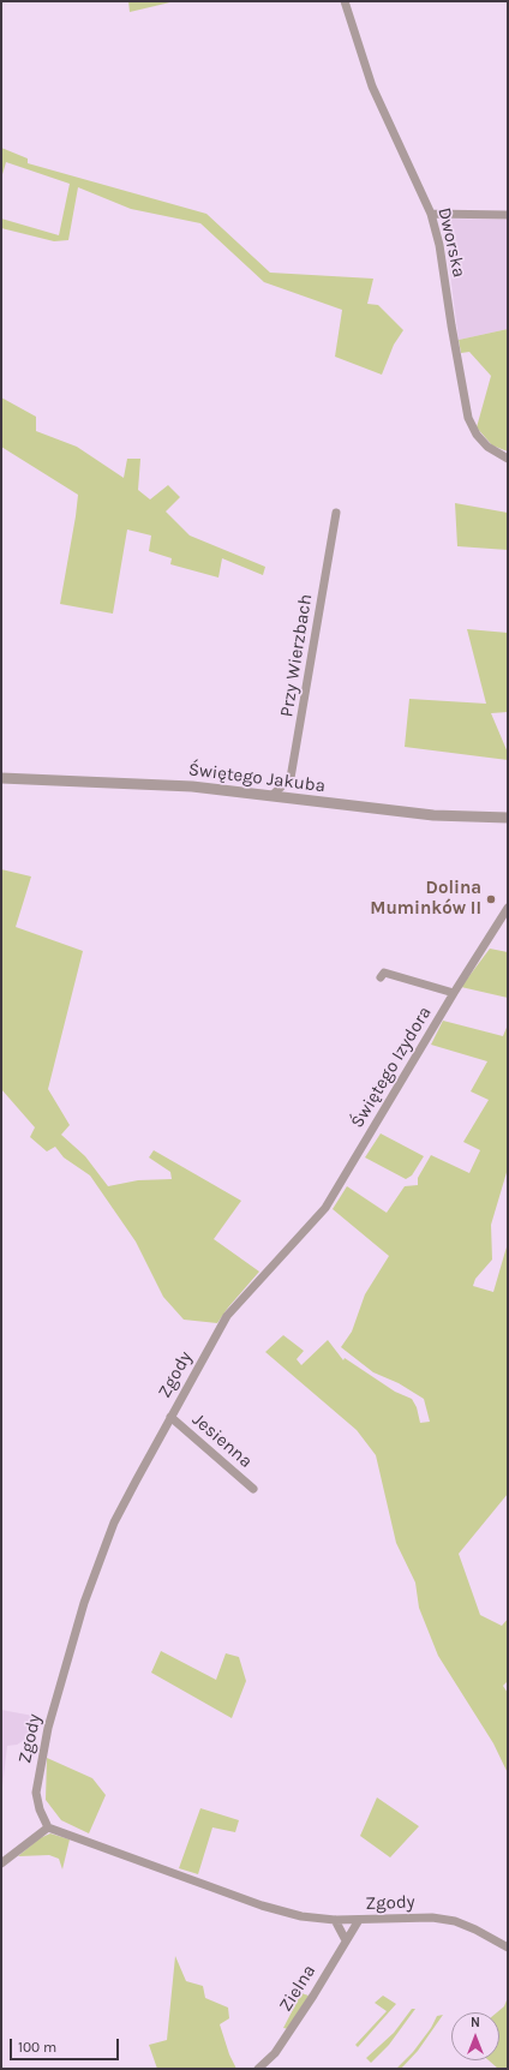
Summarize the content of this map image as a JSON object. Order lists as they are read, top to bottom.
{
  "streets": {
    "street": [
      "Dworska",
      "Przy Wierzbach",
      "Świętego Jakuba",
      "Świętego Izydora",
      "Zgody",
      "Jesienna",
      "Zielna"
    ]
  },
  "crossings": [
    ["Przy Wierzbach", "Świętego Jakuba"],
    ["Świętego Izydora", "Zgody"],
    ["Zgody", "Jesienna"],
    ["Zgody", "Zielna"]
  ],
  "places": ["Dolina Muminków II"],
  "scale_bar": "100 m",
  "north": "top"
}
